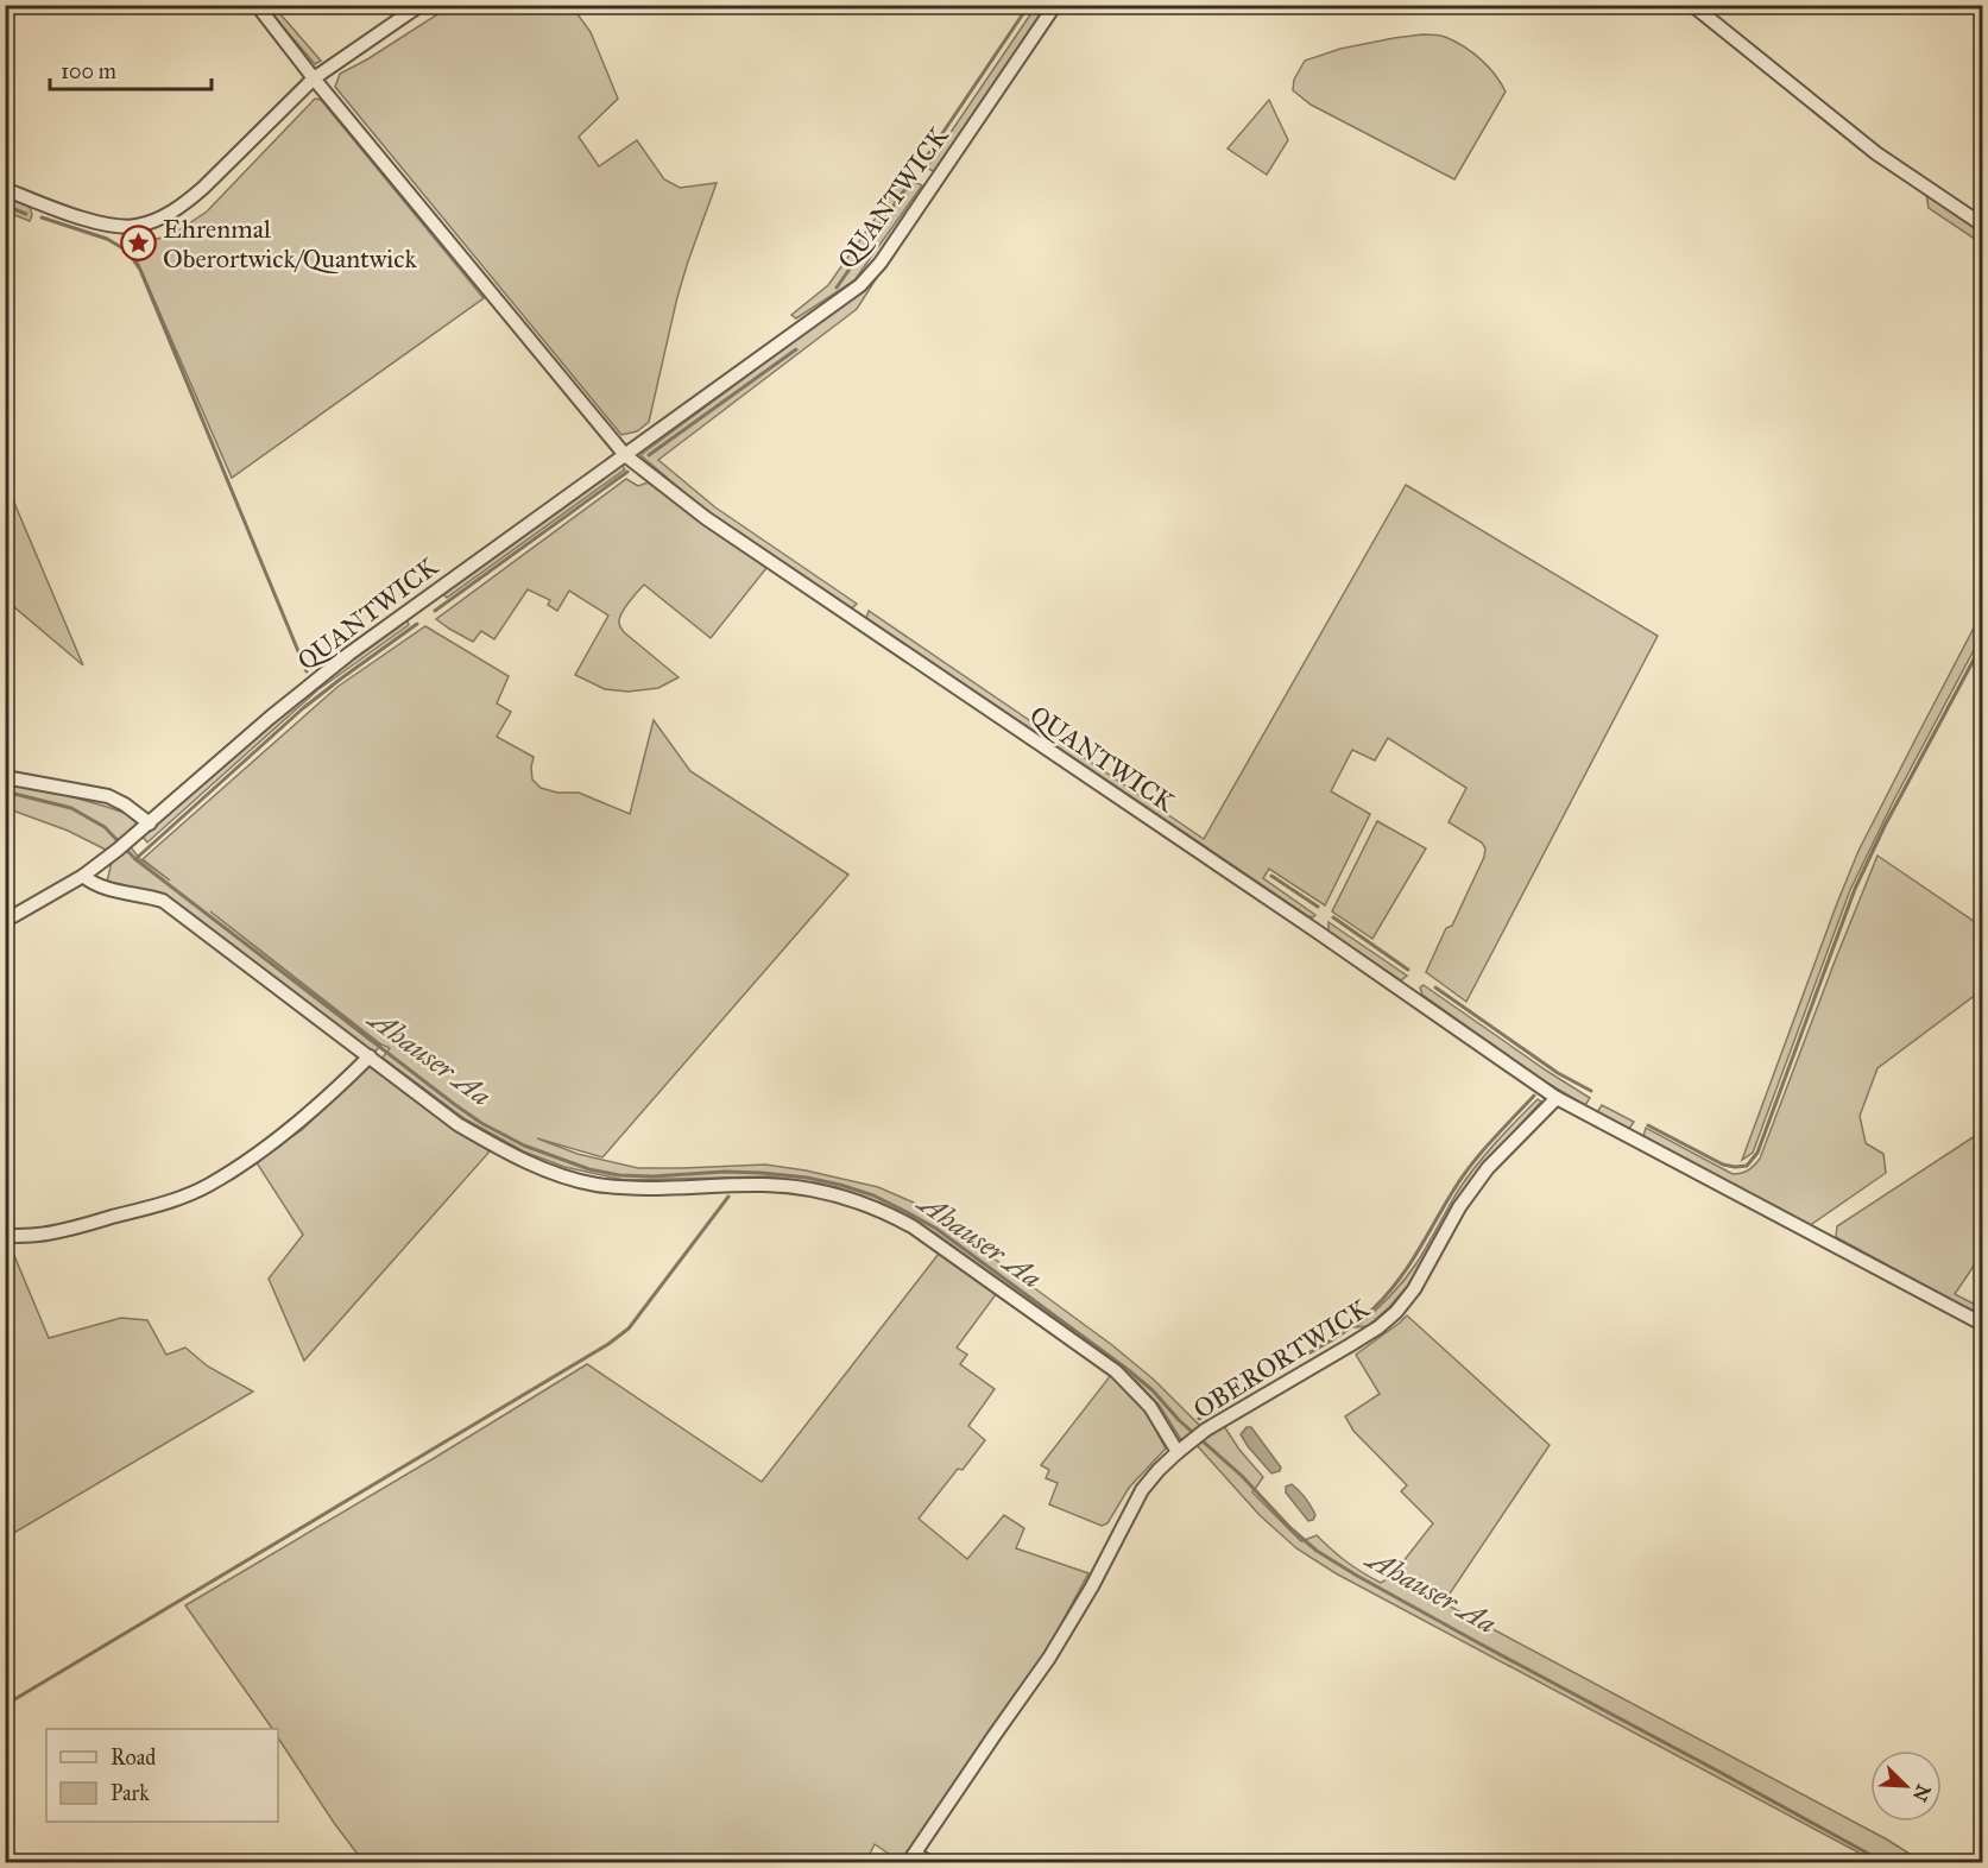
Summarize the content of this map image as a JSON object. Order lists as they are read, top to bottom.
{
  "streets": {
    "street": ["QUANTWICK", "OBERORTWICK"]
  },
  "crossings": [
    ["QUANTWICK", "OBERORTWICK"]
  ],
  "water": ["Ahauser Aa"],
  "places": {
    "place": ["Ehrenmal Oberortwick/Quantwick"]
  },
  "legend": ["Road", "Park"],
  "scale_bar": "100 m",
  "north": "bottom right"
}
